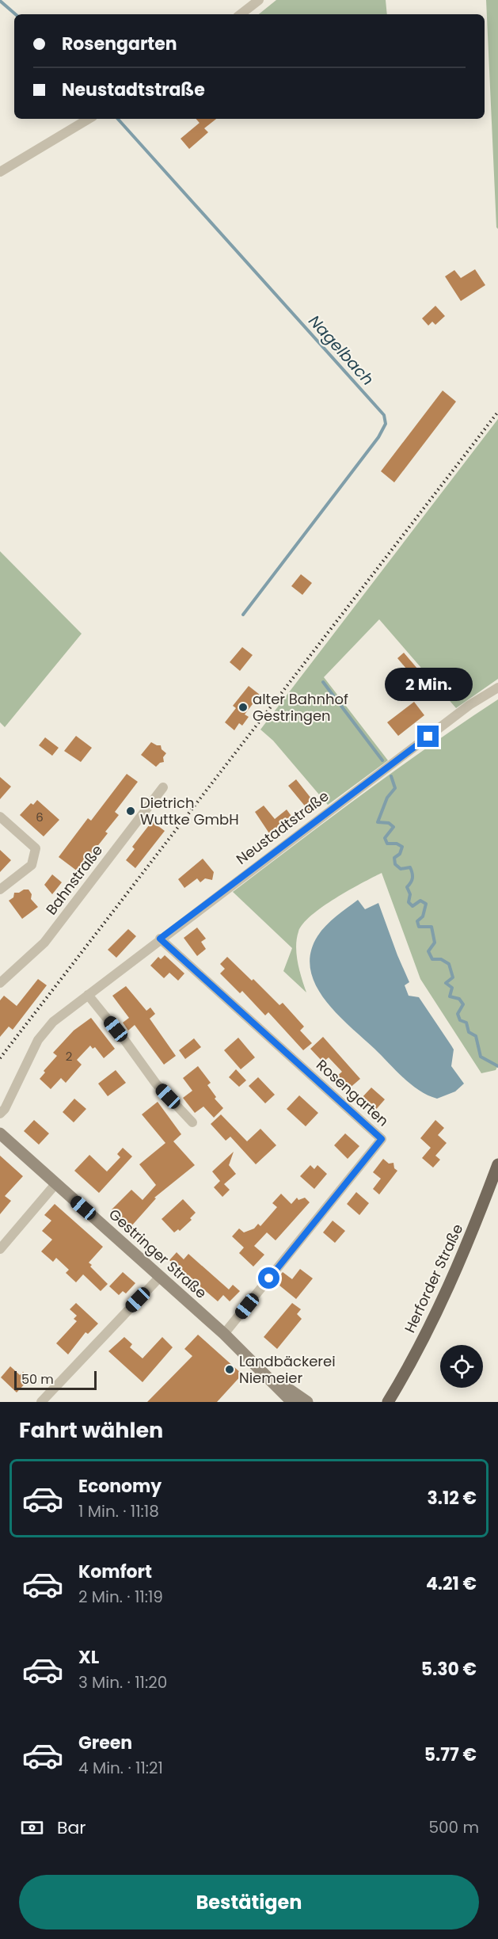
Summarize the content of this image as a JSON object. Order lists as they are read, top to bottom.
{
  "streets": {
    "main road": ["Gestringer Straße", "Herforder Straße"],
    "street": ["Neustadtstraße", "Bahnstraße", "Rosengarten"]
  },
  "crossings": [
    ["Neustadtstraße", "Rosengarten"],
    ["Rosengarten", "Gestringer Straße"]
  ],
  "water": ["Nagelbach"],
  "places": ["alter Bahnhof Gestringen", "Dietrich Wuttke GmbH", "Landbäckerei Niemeier"],
  "house_numbers": ["6", "2"],
  "scale_bar": "50 m",
  "page": {
    "banner": ["Rosengarten", "Neustadtstraße"],
    "bubble": "2 Min.",
    "scale": "50 m",
    "heading": "Fahrt wählen",
    "list": [
      {
        "name": "Economy",
        "note": "1 Min. · 11:18",
        "value": "3.12 €"
      },
      {
        "name": "Komfort",
        "note": "2 Min. · 11:19",
        "value": "4.21 €"
      },
      {
        "name": "XL",
        "note": "3 Min. · 11:20",
        "value": "5.30 €"
      },
      {
        "name": "Green",
        "note": "4 Min. · 11:21",
        "value": "5.77 €"
      }
    ],
    "pay": ["Bar", "500 m"],
    "buttons": "Bestätigen"
  }
}
